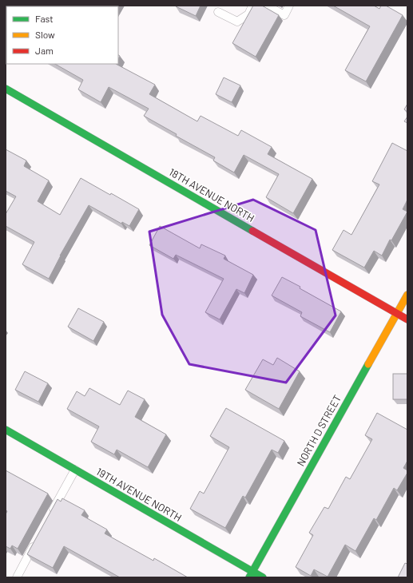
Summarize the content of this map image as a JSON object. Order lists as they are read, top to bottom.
{
  "streets": {
    "street": ["18TH AVENUE NORTH", "NORTH D STREET", "19TH AVENUE NORTH"]
  },
  "crossings": [
    ["18TH AVENUE NORTH", "NORTH D STREET"],
    ["NORTH D STREET", "19TH AVENUE NORTH"]
  ],
  "legend": ["Fast", "Slow", "Jam"]
}
